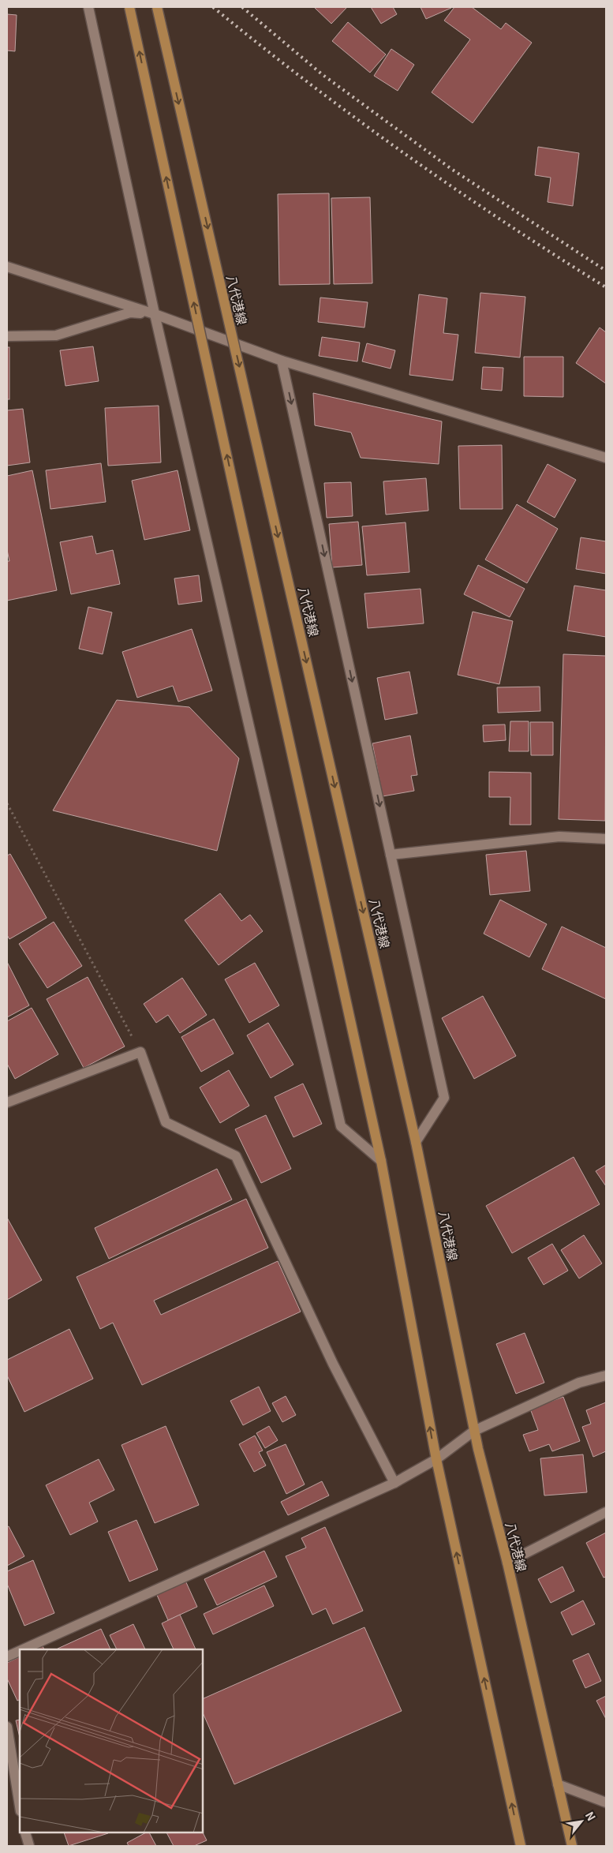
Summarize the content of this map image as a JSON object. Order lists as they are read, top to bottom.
{
  "streets": {
    "main road": ["八代港線"]
  },
  "north": "top right"
}
